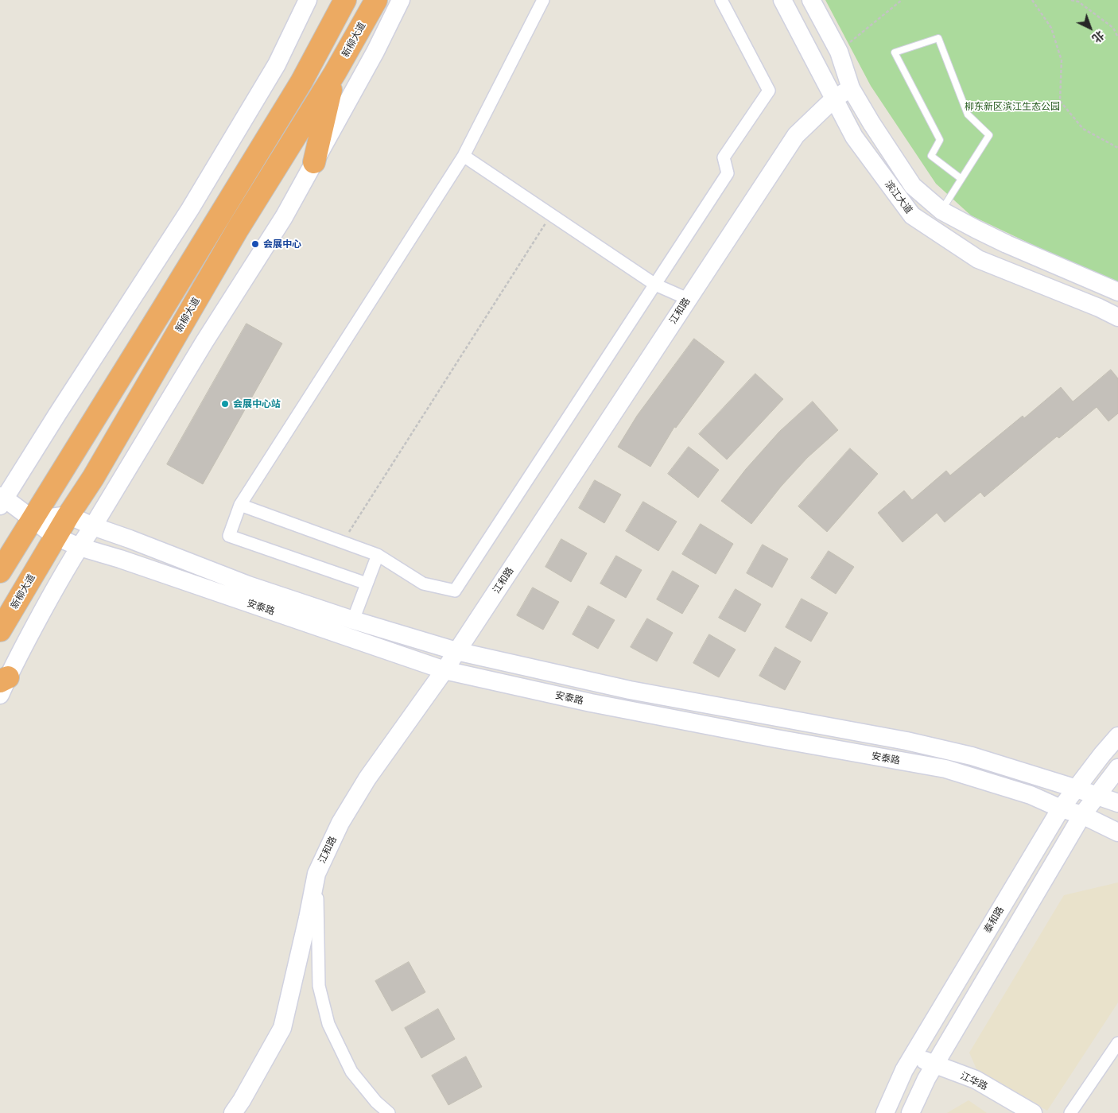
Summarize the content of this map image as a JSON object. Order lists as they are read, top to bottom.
{
  "streets": {
    "highway": ["新柳大道"],
    "street": [
      "滨江大道",
      "江和路",
      "安泰路",
      "泰和路",
      "江华路"
    ]
  },
  "crossings": [
    ["新柳大道", "安泰路"],
    ["滨江大道", "江和路"],
    ["江和路", "安泰路"],
    ["安泰路", "泰和路"],
    ["泰和路", "江华路"]
  ],
  "parks": ["柳东新区滨江生态公园"],
  "places": ["会展中心", "会展中心站"],
  "north": "bottom right"
}
